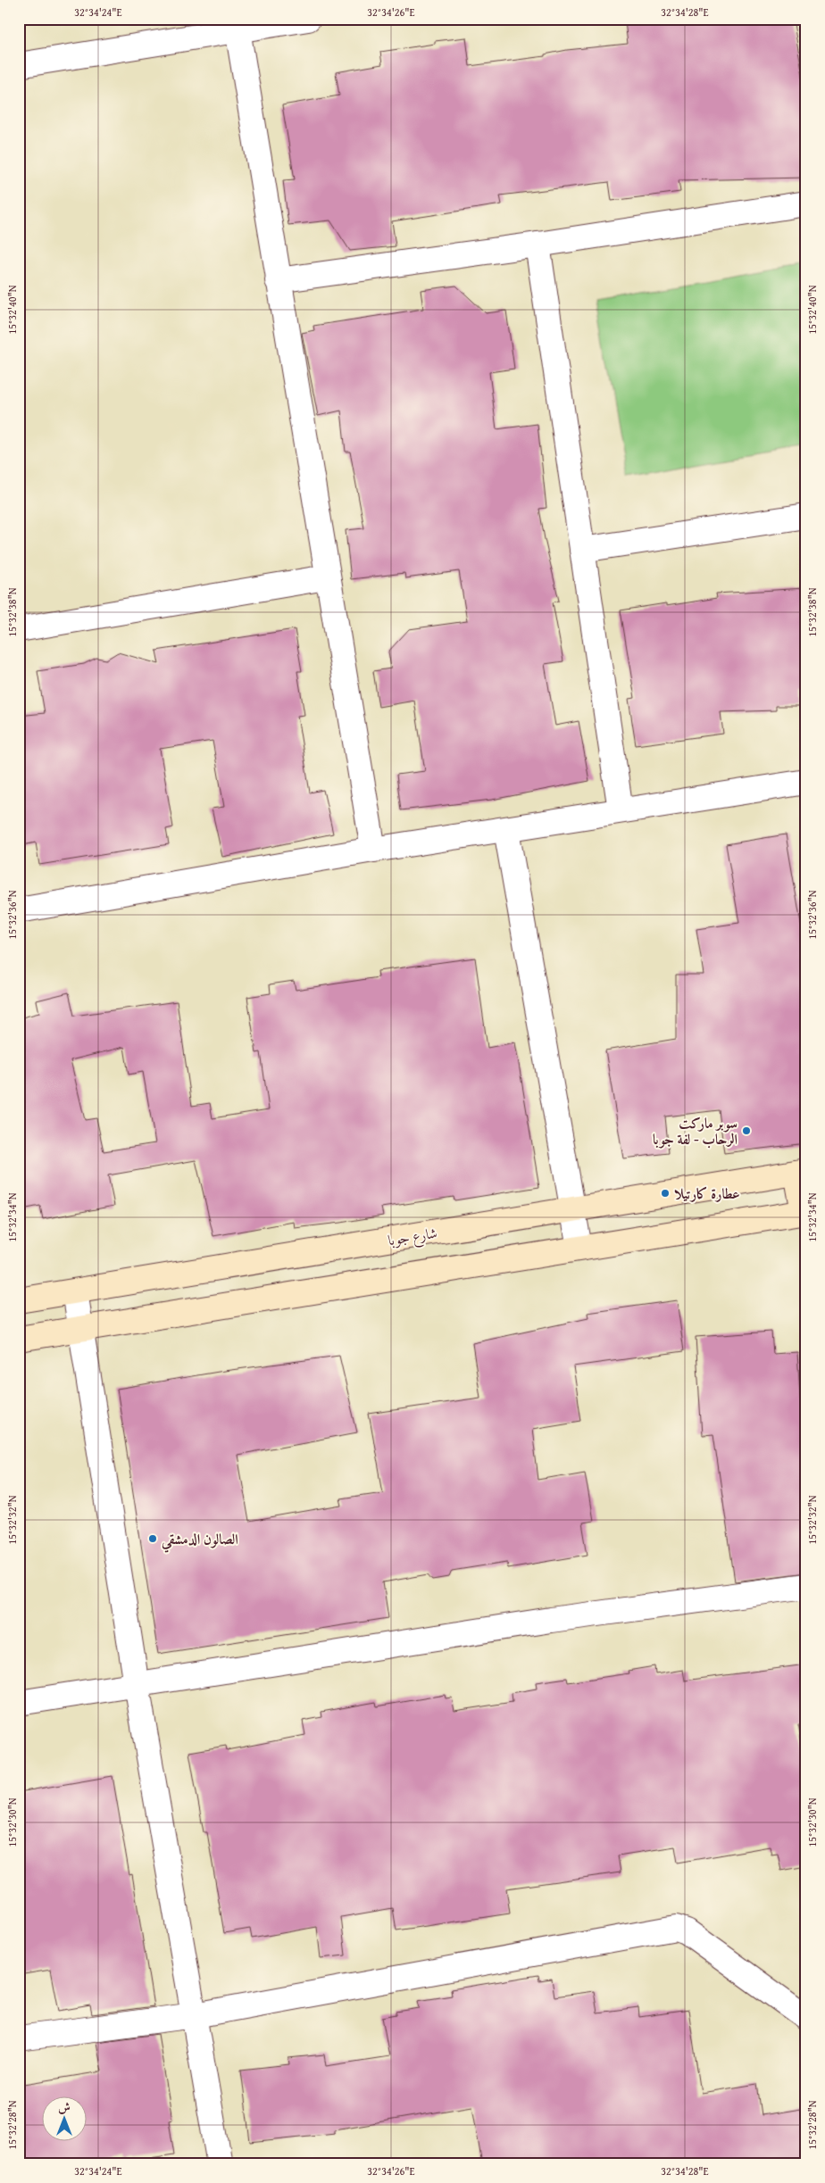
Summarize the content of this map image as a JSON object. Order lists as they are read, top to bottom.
{
  "streets": {
    "street": ["شارع جوبا"]
  },
  "places": ["سوبر ماركت الرحاب - لفة جوبا", "عطارة كارتيلا", "الصالون الدمشقي"],
  "north": "top",
  "coordinates": [
    "32°34'24\"E",
    "32°34'26\"E",
    "32°34'28\"E",
    "15°32'40\"N",
    "15°32'38\"N",
    "15°32'36\"N",
    "15°32'34\"N",
    "15°32'32\"N",
    "15°32'30\"N",
    "15°32'28\"N"
  ]
}
